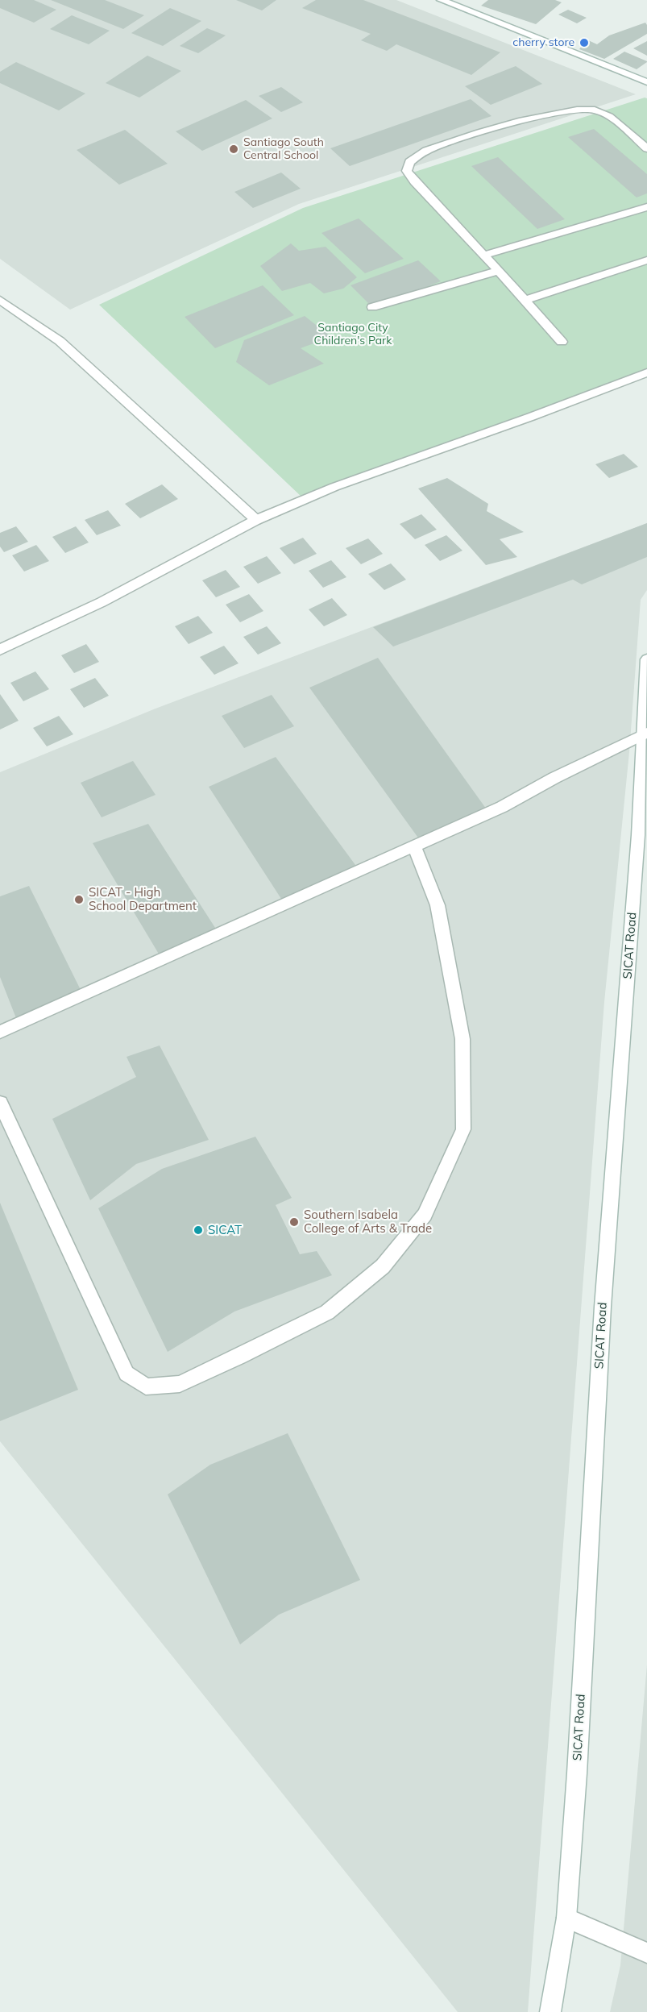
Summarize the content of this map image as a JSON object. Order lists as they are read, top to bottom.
{
  "streets": {
    "street": ["SICAT Road"]
  },
  "parks": ["Santiago City Children's Park"],
  "places": [
    "cherry store",
    "Santiago South Central School",
    "SICAT - High School Department",
    "Southern Isabela College of Arts & Trade",
    "SICAT"
  ]
}
